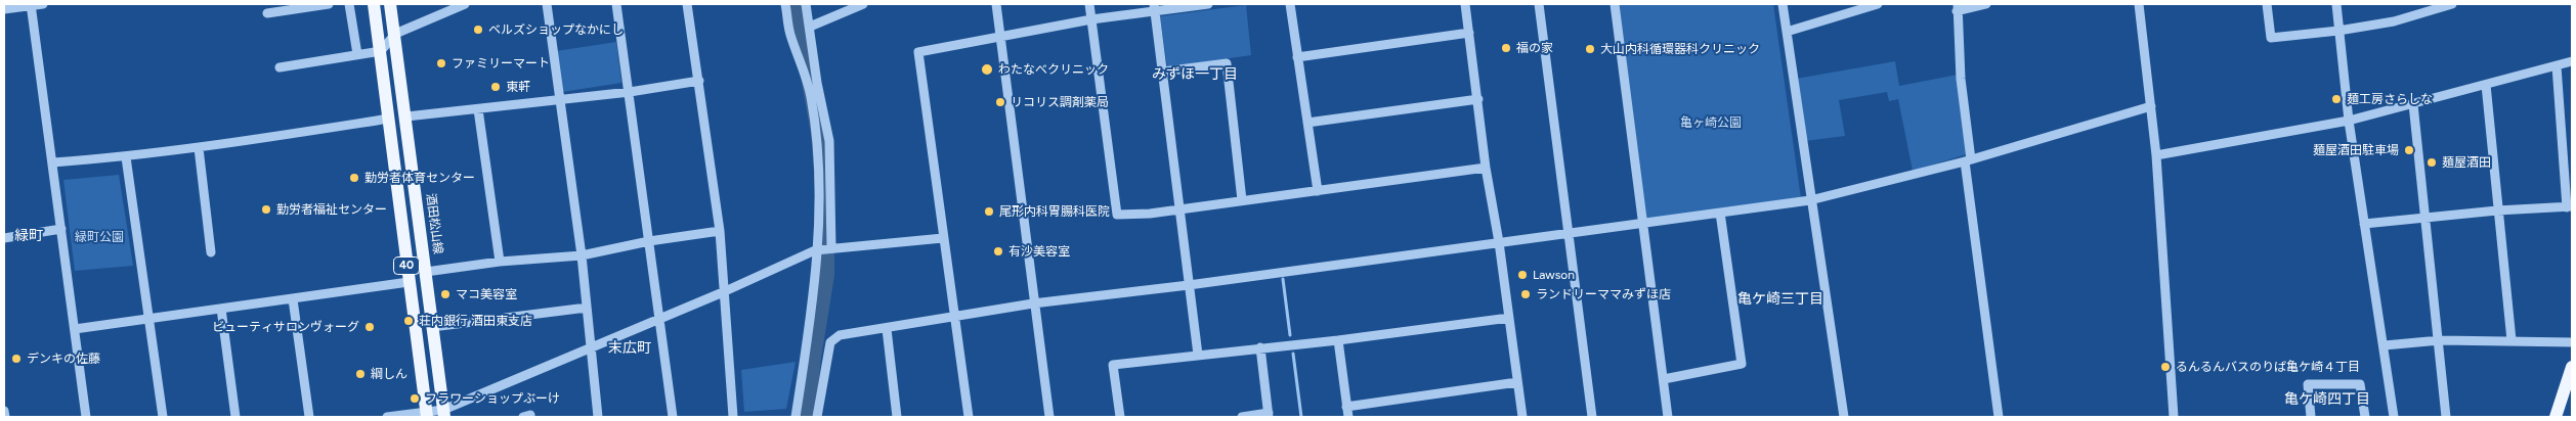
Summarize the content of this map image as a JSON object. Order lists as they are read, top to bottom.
{
  "streets": {
    "main road": ["酒田松山線", "40"]
  },
  "districts": [
    "みずほ一丁目",
    "緑町",
    "亀ケ崎三丁目",
    "末広町",
    "亀ケ崎四丁目"
  ],
  "parks": ["亀ヶ崎公園", "緑町公園"],
  "places": [
    "ベルズショップなかにし",
    "福の家",
    "大山内科循環器科クリニック",
    "ファミリーマート",
    "わたなべクリニック",
    "東軒",
    "麺工房さらしな",
    "リコリス調剤薬局",
    "麺屋酒田駐車場",
    "麺屋酒田",
    "勤労者体育センター",
    "勤労者福祉センター",
    "尾形内科胃腸科医院",
    "有沙美容室",
    "Lawson",
    "マコ美容室",
    "ランドリーママみずほ店",
    "荘内銀行 酒田東支店",
    "ビューティサロンヴォーグ",
    "デンキの佐藤",
    "るんるんバスのりば亀ケ崎４丁目",
    "綱しん",
    "フラワーショップぶーけ"
  ]
}
